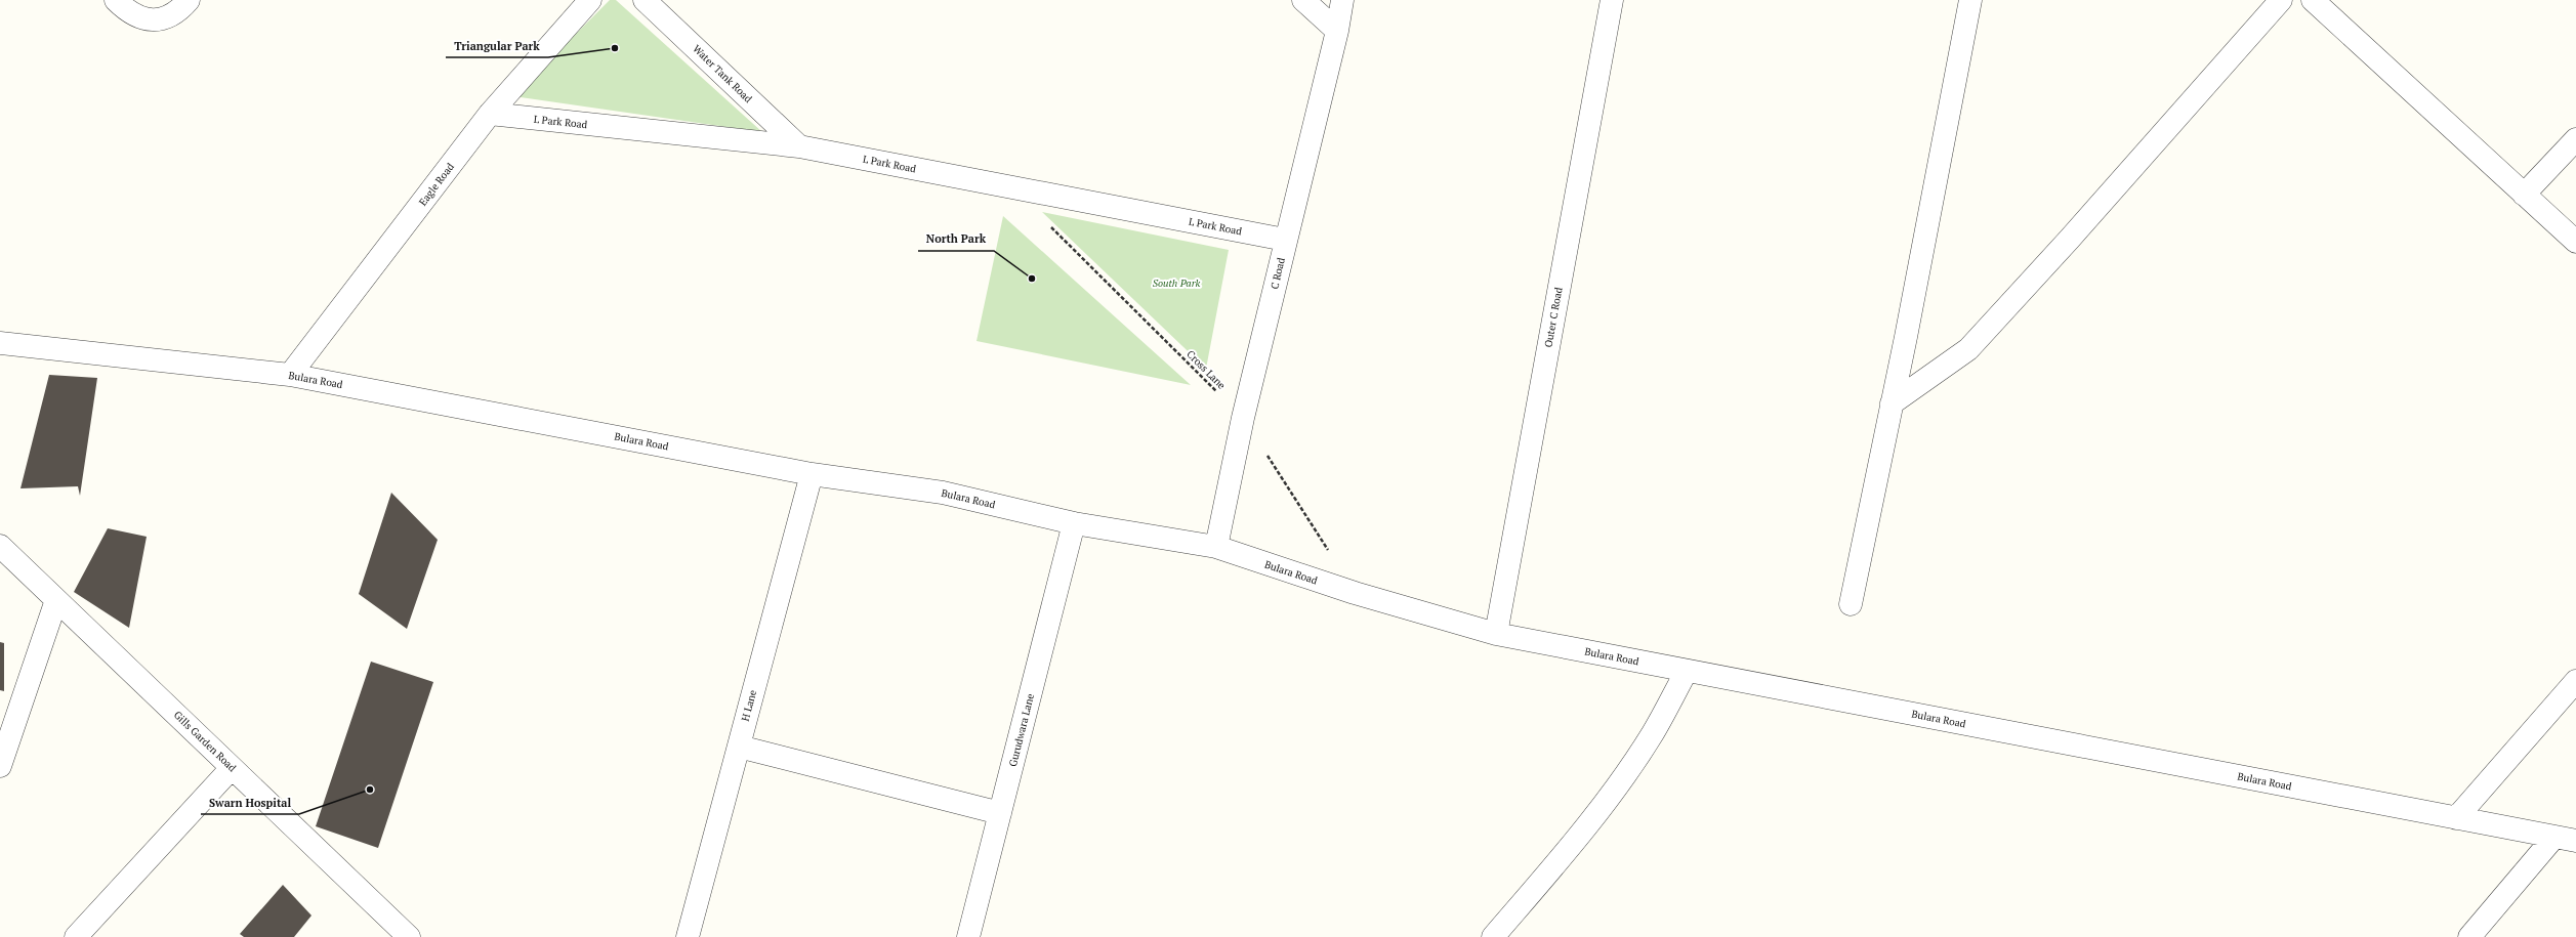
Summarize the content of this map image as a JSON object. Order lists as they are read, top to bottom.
{
  "streets": {
    "street": [
      "Water Tank Road",
      "L Park Road",
      "Eagle Road",
      "C Road",
      "Outer C Road",
      "Bulara Road",
      "H Lane",
      "Gurudwara Lane",
      "Gills Garden Road"
    ],
    "path": ["Cross Lane"]
  },
  "crossings": [
    ["Water Tank Road", "L Park Road"],
    ["L Park Road", "Eagle Road"],
    ["L Park Road", "C Road"],
    ["Eagle Road", "Bulara Road"],
    ["C Road", "Cross Lane"],
    ["C Road", "Bulara Road"],
    ["Outer C Road", "Bulara Road"],
    ["Bulara Road", "H Lane"],
    ["Bulara Road", "Gurudwara Lane"]
  ],
  "parks": ["South Park"],
  "places": ["Triangular Park", "North Park", "Swarn Hospital"]
}
